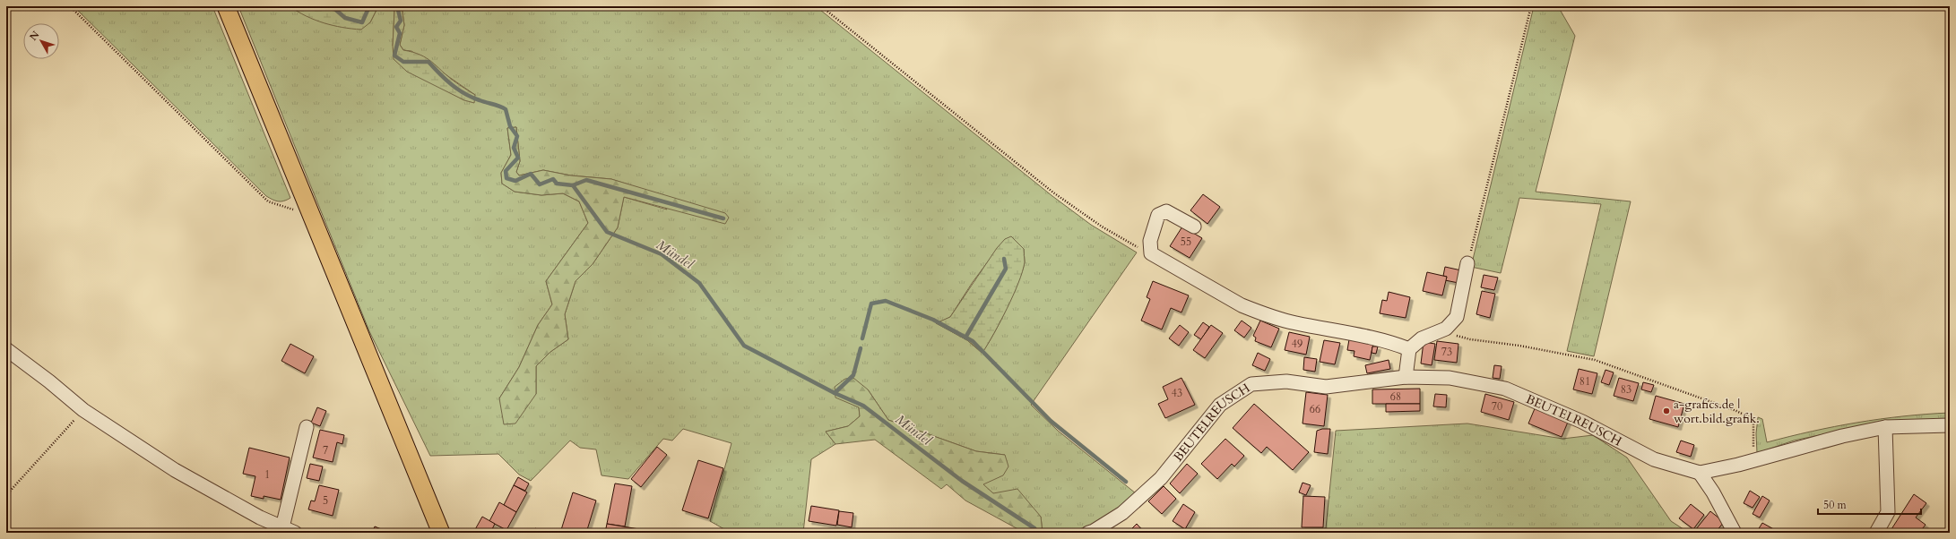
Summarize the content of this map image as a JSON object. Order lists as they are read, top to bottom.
{
  "streets": {
    "street": ["BEUTELREUSCH"]
  },
  "water": ["Mündel"],
  "places": ["a-grafics.de | wort.bild.grafik."],
  "house_numbers": [
    "55",
    "49",
    "73",
    "81",
    "83",
    "43",
    "68",
    "70",
    "66",
    "7",
    "1",
    "5"
  ],
  "scale_bar": "50 m",
  "north": "top left"
}
